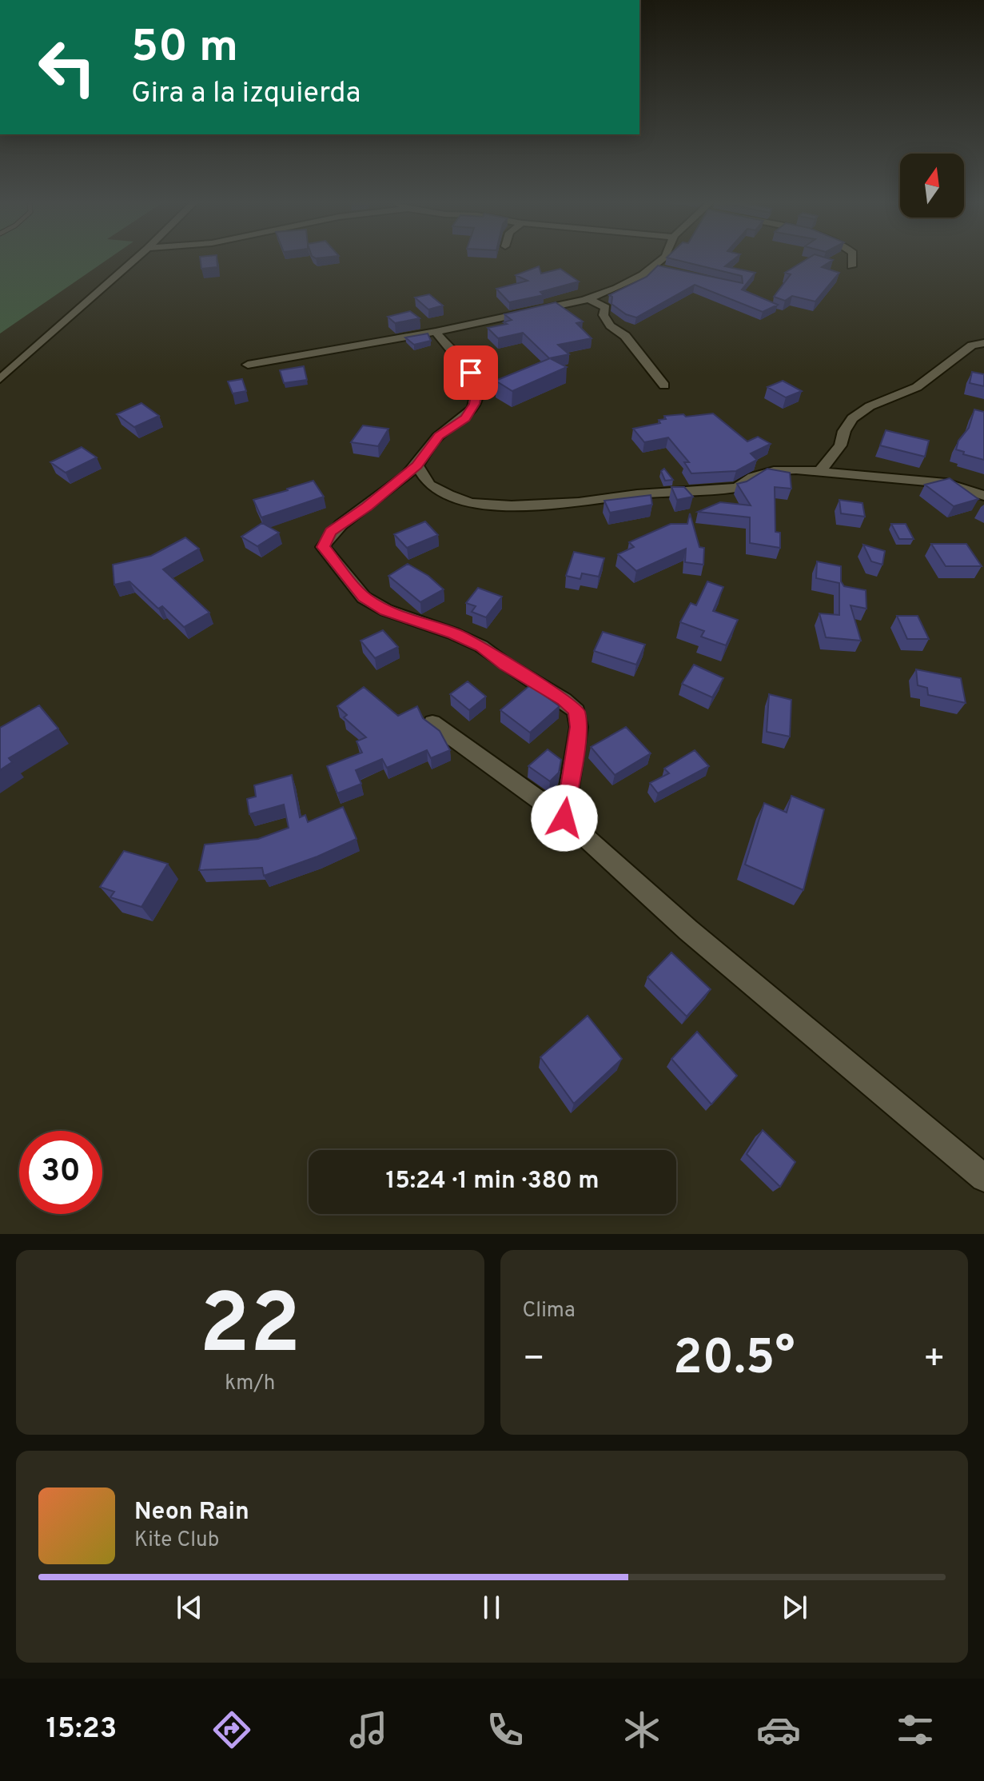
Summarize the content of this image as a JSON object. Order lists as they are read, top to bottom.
{
  "north": "top",
  "page": {
    "turn": ["50 m", "Gira a la izquierda"],
    "limit": "30",
    "trip": "15:24 · 1 min · 380 m",
    "tile": [
      ["22", "km/h"],
      "Clima"
    ],
    "heat": ["−", "20.5°", "+"],
    "song": ["Neon Rain", "Kite Club"],
    "tabs": "15:23"
  }
}
